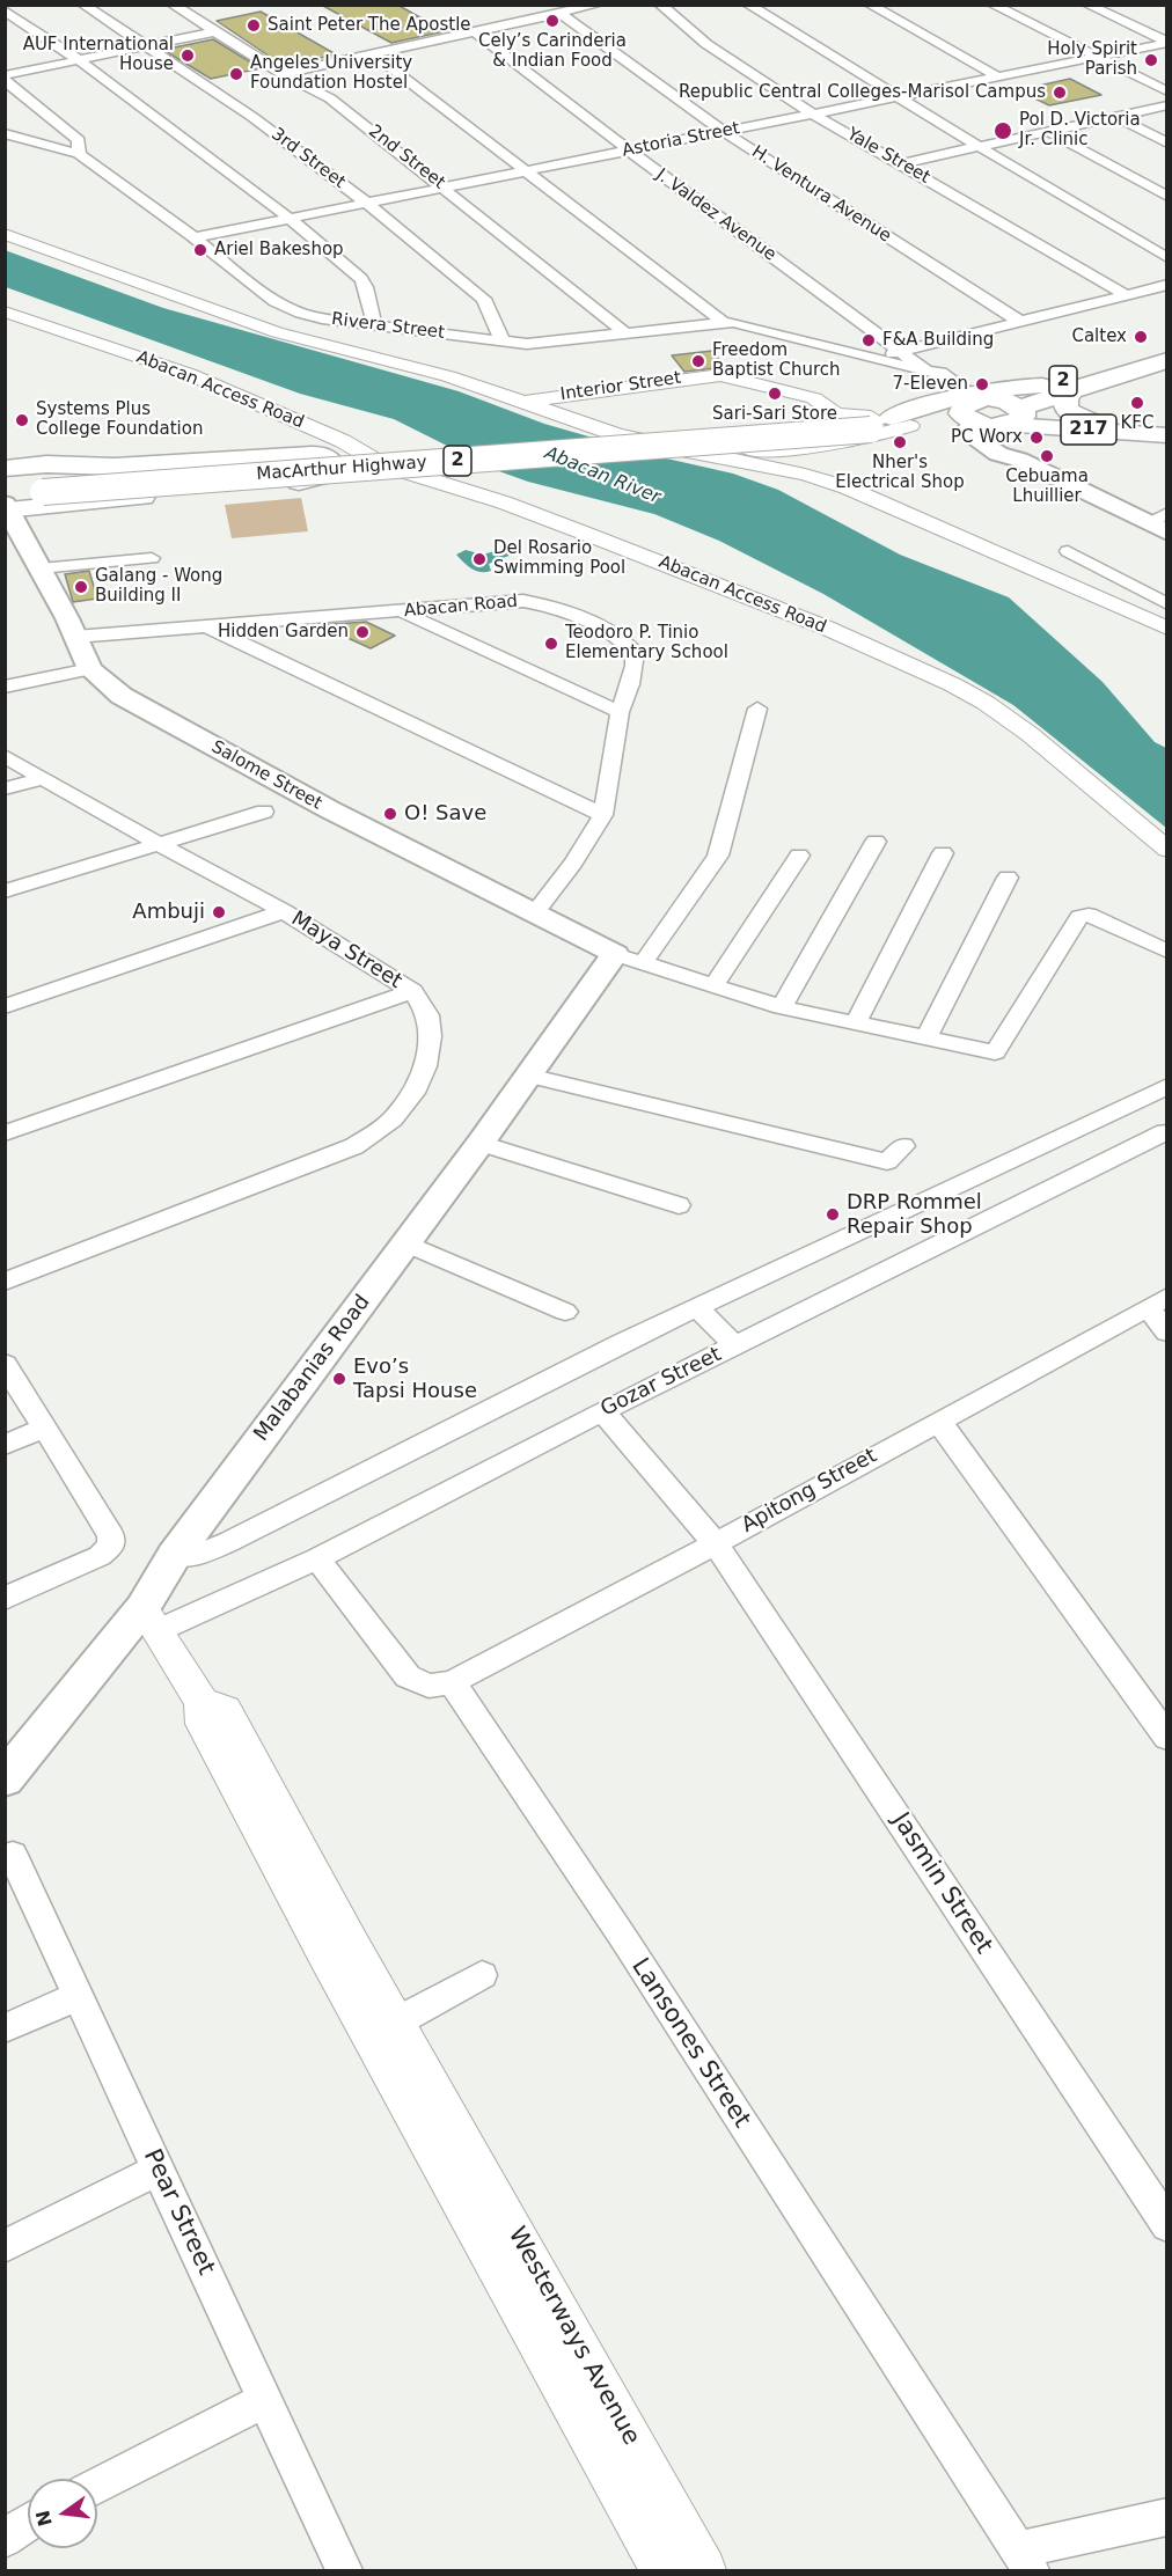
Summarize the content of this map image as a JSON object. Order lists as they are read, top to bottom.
{
  "streets": {
    "main road": [
      "2",
      "217",
      "MacArthur Highway",
      "Salome Street",
      "Malabanias Road"
    ],
    "street": [
      "Astoria Street",
      "Yale Street",
      "2nd Street",
      "3rd Street",
      "H. Ventura Avenue",
      "J. Valdez Avenue",
      "Rivera Street",
      "Interior Street",
      "Abacan Access Road",
      "Abacan Road",
      "Maya Street",
      "Gozar Street",
      "Apitong Street",
      "Jasmin Street",
      "Lansones Street",
      "Pear Street",
      "Westerways Avenue"
    ]
  },
  "crossings": [
    ["Astoria Street", "Yale Street"],
    ["Astoria Street", "2nd Street"],
    ["Astoria Street", "3rd Street"],
    ["Astoria Street", "H. Ventura Avenue"],
    ["Astoria Street", "J. Valdez Avenue"],
    ["Astoria Street", "Rivera Street"],
    ["Yale Street", "Rivera Street"],
    ["2nd Street", "Rivera Street"],
    ["3rd Street", "Rivera Street"],
    ["H. Ventura Avenue", "Rivera Street"],
    ["J. Valdez Avenue", "Rivera Street"],
    ["J. Valdez Avenue", "217"],
    ["J. Valdez Avenue", "MacArthur Highway"],
    ["Interior Street", "MacArthur Highway"],
    ["217", "MacArthur Highway"],
    ["MacArthur Highway", "Salome Street"],
    ["Abacan Road", "Salome Street"],
    ["Salome Street", "Malabanias Road"],
    ["Malabanias Road", "Gozar Street"],
    ["Malabanias Road", "Westerways Avenue"],
    ["Gozar Street", "Jasmin Street"],
    ["Gozar Street", "Westerways Avenue"],
    ["Apitong Street", "Jasmin Street"],
    ["Apitong Street", "Lansones Street"]
  ],
  "water": ["Abacan River"],
  "places": [
    "Cely’s Carinderia & Indian Food",
    "Saint Peter The Apostle",
    "AUF International House",
    "Holy Spirit Parish",
    "Angeles University Foundation Hostel",
    "Republic Central Colleges-Marisol Campus",
    "Pol D. Victoria Jr. Clinic",
    "Ariel Bakeshop",
    "Caltex",
    "F&A Building",
    "Freedom Baptist Church",
    "7-Eleven",
    "Sari-Sari Store",
    "KFC",
    "Systems Plus College Foundation",
    "PC Worx",
    "Nher's Electrical Shop",
    "Cebuama Lhuillier",
    "Del Rosario Swimming Pool",
    "Galang - Wong Building II",
    "Hidden Garden",
    "Teodoro P. Tinio Elementary School",
    "O! Save",
    "Ambuji",
    "DRP Rommel Repair Shop",
    "Evo’s Tapsi House"
  ],
  "north": "left"
}
